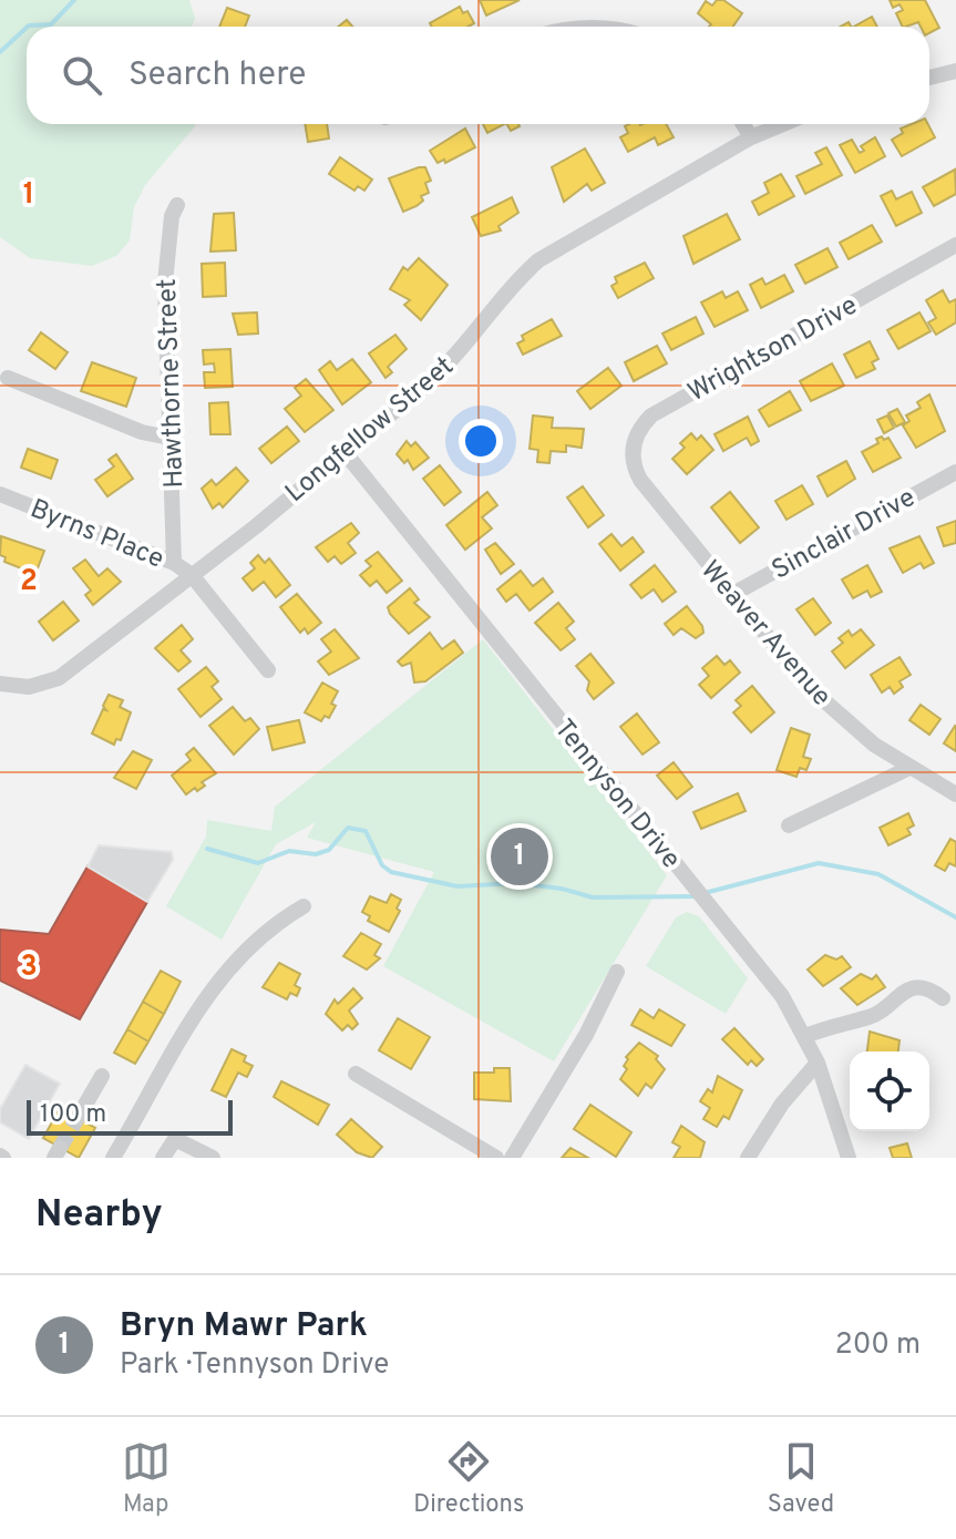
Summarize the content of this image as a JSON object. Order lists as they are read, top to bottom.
{
  "streets": {
    "street": [
      "Wrightson Drive",
      "Hawthorne Street",
      "Longfellow Street",
      "Byrns Place",
      "Sinclair Drive",
      "Weaver Avenue",
      "Tennyson Drive"
    ]
  },
  "crossings": [
    ["Wrightson Drive", "Weaver Avenue"],
    ["Hawthorne Street", "Byrns Place"],
    ["Longfellow Street", "Byrns Place"],
    ["Longfellow Street", "Tennyson Drive"],
    ["Sinclair Drive", "Weaver Avenue"]
  ],
  "scale_bar": "100 m",
  "page": {
    "search": "Search here",
    "pins": "1",
    "scale": "100 m",
    "heading": "Nearby",
    "list": [
      {
        "mark": "1",
        "name": "Bryn Mawr Park",
        "note": "Park · Tennyson Drive",
        "value": "200 m"
      }
    ],
    "nav": ["Map", "Directions", "Saved"]
  },
  "grid": {
    "rows": ["1", "2", "3"]
  }
}
